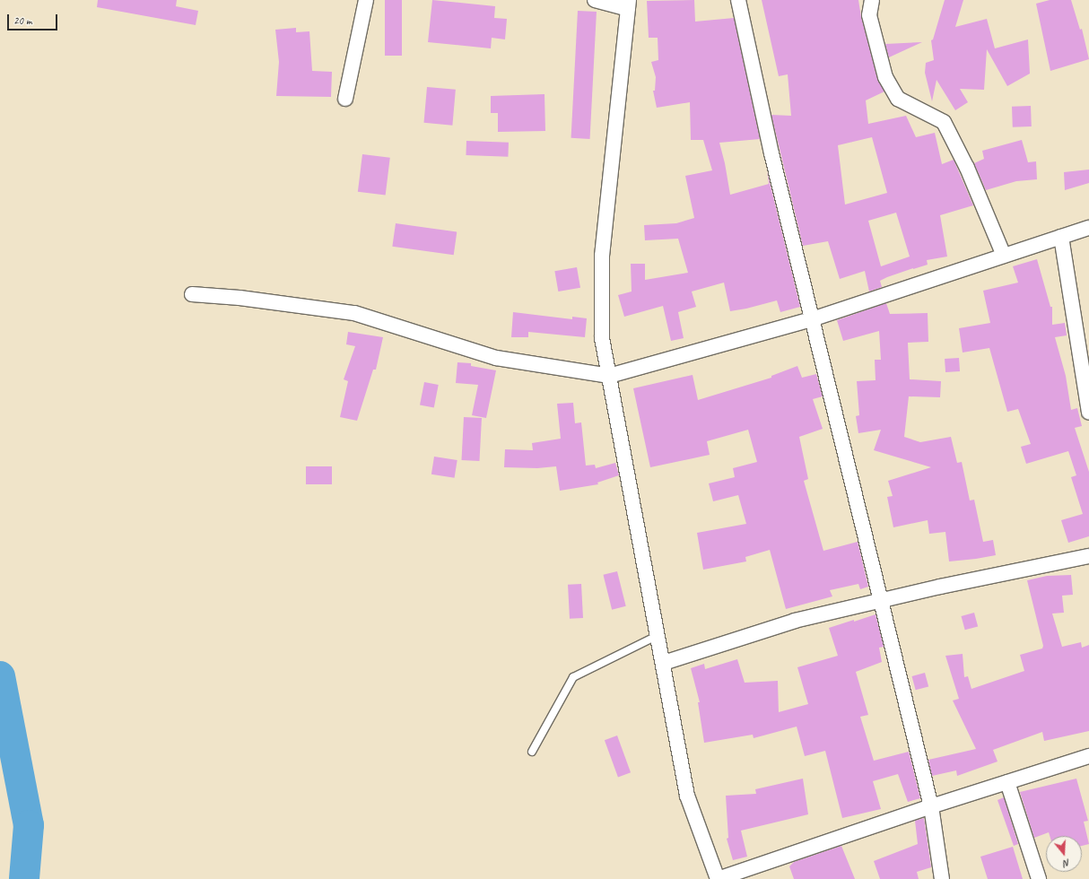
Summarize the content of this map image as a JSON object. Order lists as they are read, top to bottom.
{
  "scale_bar": "20 m",
  "north": "bottom"
}
